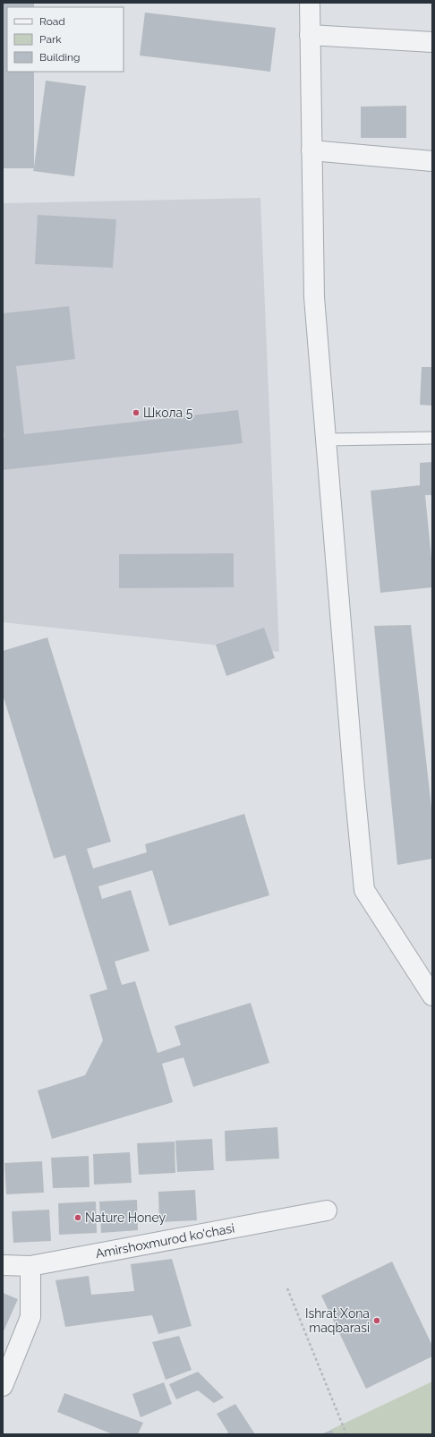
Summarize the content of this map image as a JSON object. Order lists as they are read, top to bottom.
{
  "streets": {
    "street": ["Amirshoxmurod ko'chasi"]
  },
  "places": ["Школа 5", "Nature Honey", "Ishrat Хоnа mаqbаrasi"],
  "legend": ["Road", "Park", "Building"]
}
